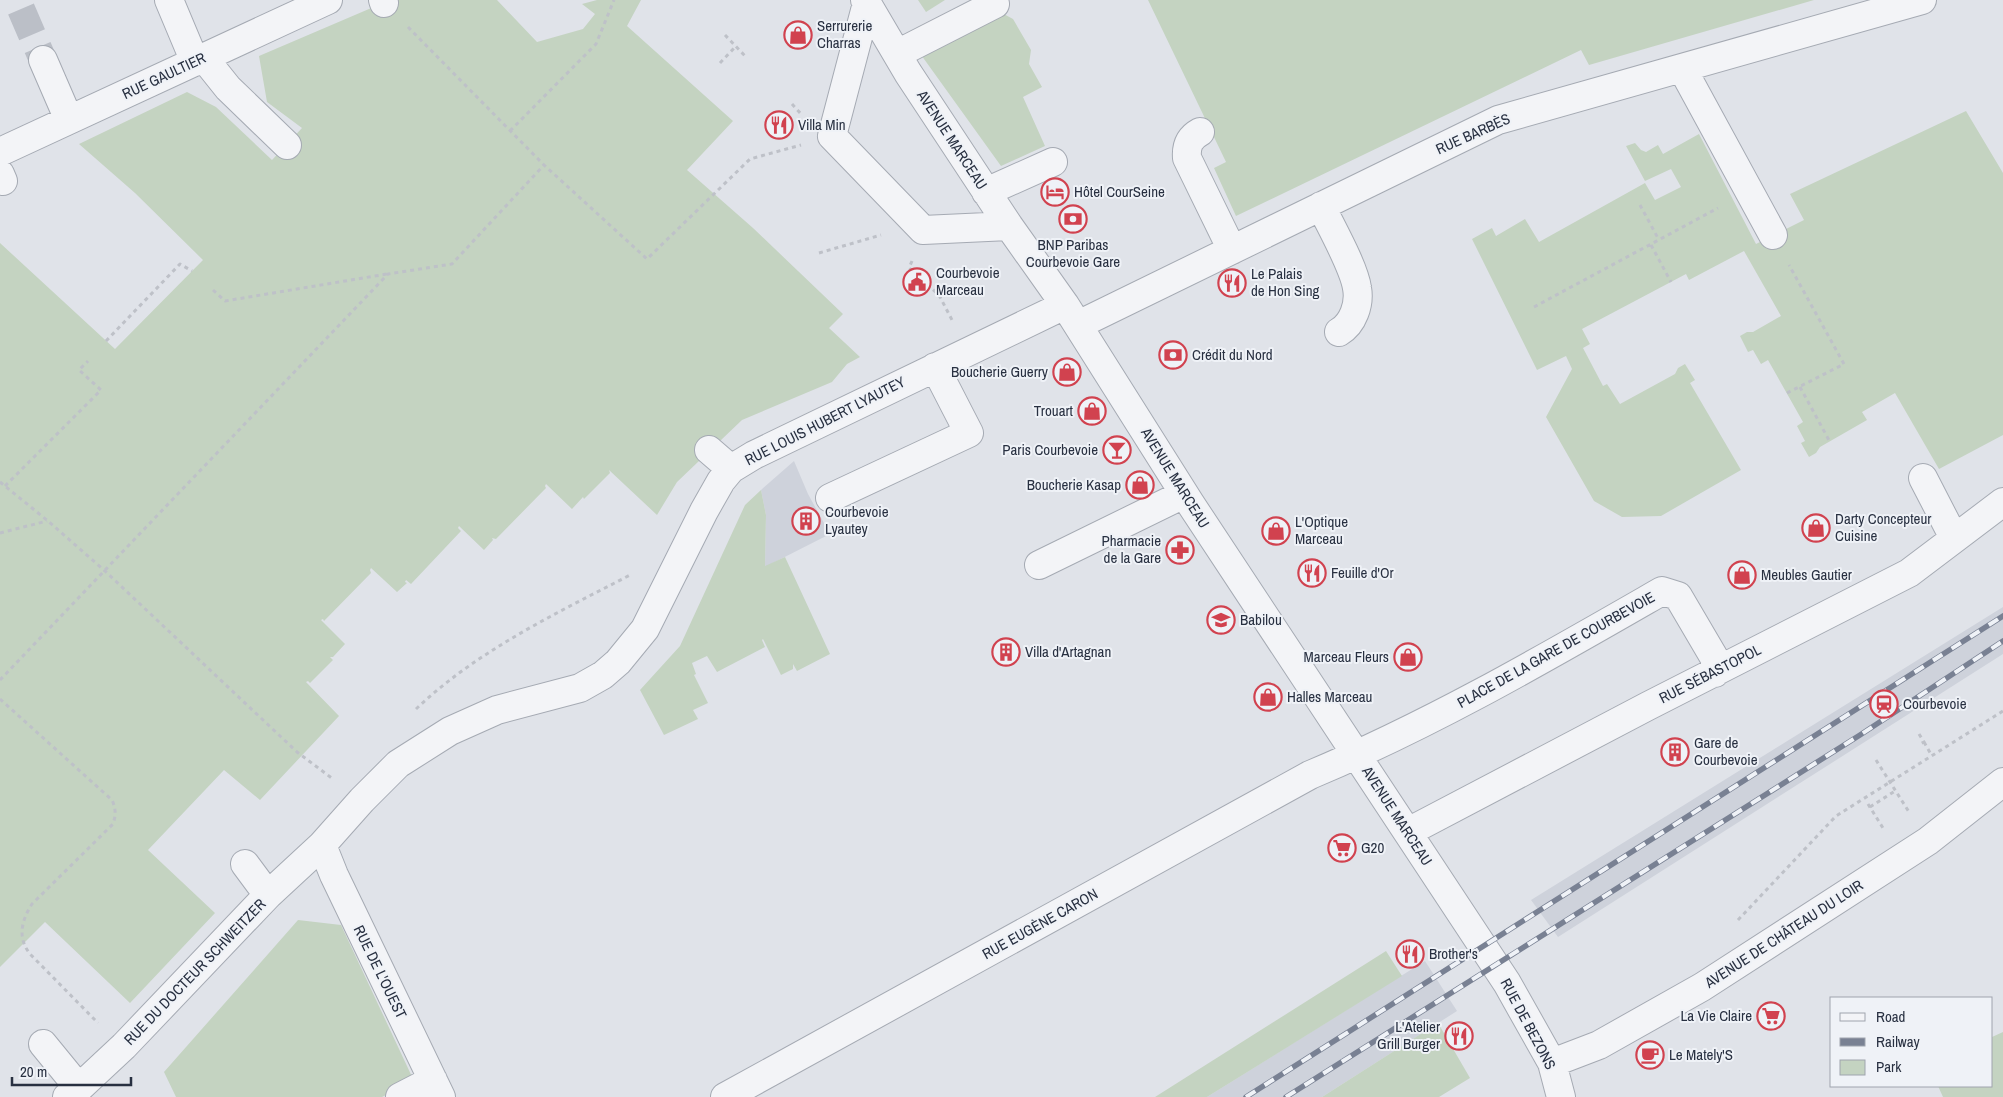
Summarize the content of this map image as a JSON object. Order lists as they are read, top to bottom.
{
  "streets": {
    "street": [
      "RUE GAULTIER",
      "RUE BARBÈS",
      "AVENUE MARCEAU",
      "RUE LOUIS HUBERT LYAUTEY",
      "PLACE DE LA GARE DE COURBEVOIE",
      "RUE SÉBASTOPOL",
      "RUE EUGÈNE CARON",
      "AVENUE DE CHÂTEAU DU LOIR",
      "RUE DU DOCTEUR SCHWEITZER",
      "RUE DE L'OUEST",
      "RUE DE BEZONS"
    ]
  },
  "crossings": [
    ["RUE BARBÈS", "AVENUE MARCEAU"],
    ["RUE BARBÈS", "RUE LOUIS HUBERT LYAUTEY"],
    ["AVENUE MARCEAU", "RUE LOUIS HUBERT LYAUTEY"],
    ["AVENUE MARCEAU", "PLACE DE LA GARE DE COURBEVOIE"],
    ["AVENUE MARCEAU", "RUE SÉBASTOPOL"],
    ["AVENUE MARCEAU", "RUE EUGÈNE CARON"],
    ["AVENUE MARCEAU", "RUE DE BEZONS"],
    ["RUE LOUIS HUBERT LYAUTEY", "RUE DU DOCTEUR SCHWEITZER"],
    ["RUE LOUIS HUBERT LYAUTEY", "RUE DE L'OUEST"],
    ["PLACE DE LA GARE DE COURBEVOIE", "RUE SÉBASTOPOL"],
    ["PLACE DE LA GARE DE COURBEVOIE", "RUE EUGÈNE CARON"],
    ["AVENUE DE CHÂTEAU DU LOIR", "RUE DE BEZONS"],
    ["RUE DU DOCTEUR SCHWEITZER", "RUE DE L'OUEST"]
  ],
  "places": {
    "shop": [
      "Serrurerie Charras",
      "Boucherie Guerry",
      "Trouart",
      "Boucherie Kasap",
      "Darty Concepteur Cuisine",
      "L'Optique Marceau",
      "Meubles Gautier",
      "Marceau Fleurs",
      "Halles Marceau"
    ],
    "restaurant": [
      "Villa Min",
      "Le Palais de Hon Sing",
      "Feuille d'Or",
      "Brother's",
      "L'Atelier Grill Burger"
    ],
    "hotel": ["Hôtel CourSeine"],
    "bank": ["BNP Paribas Courbevoie Gare", "Crédit du Nord"],
    "public building": ["Courbevoie Marceau"],
    "bar": ["Paris Courbevoie"],
    "building": ["Courbevoie Lyautey", "Villa d'Artagnan", "Gare de Courbevoie"],
    "pharmacy": ["Pharmacie de la Gare"],
    "school or university": ["Babilou"],
    "station": ["Courbevoie"],
    "supermarket": ["G20", "La Vie Claire"],
    "cafe": ["Le Mately'S"]
  },
  "legend": ["Road", "Railway", "Park"],
  "scale_bar": "20 m"
}
